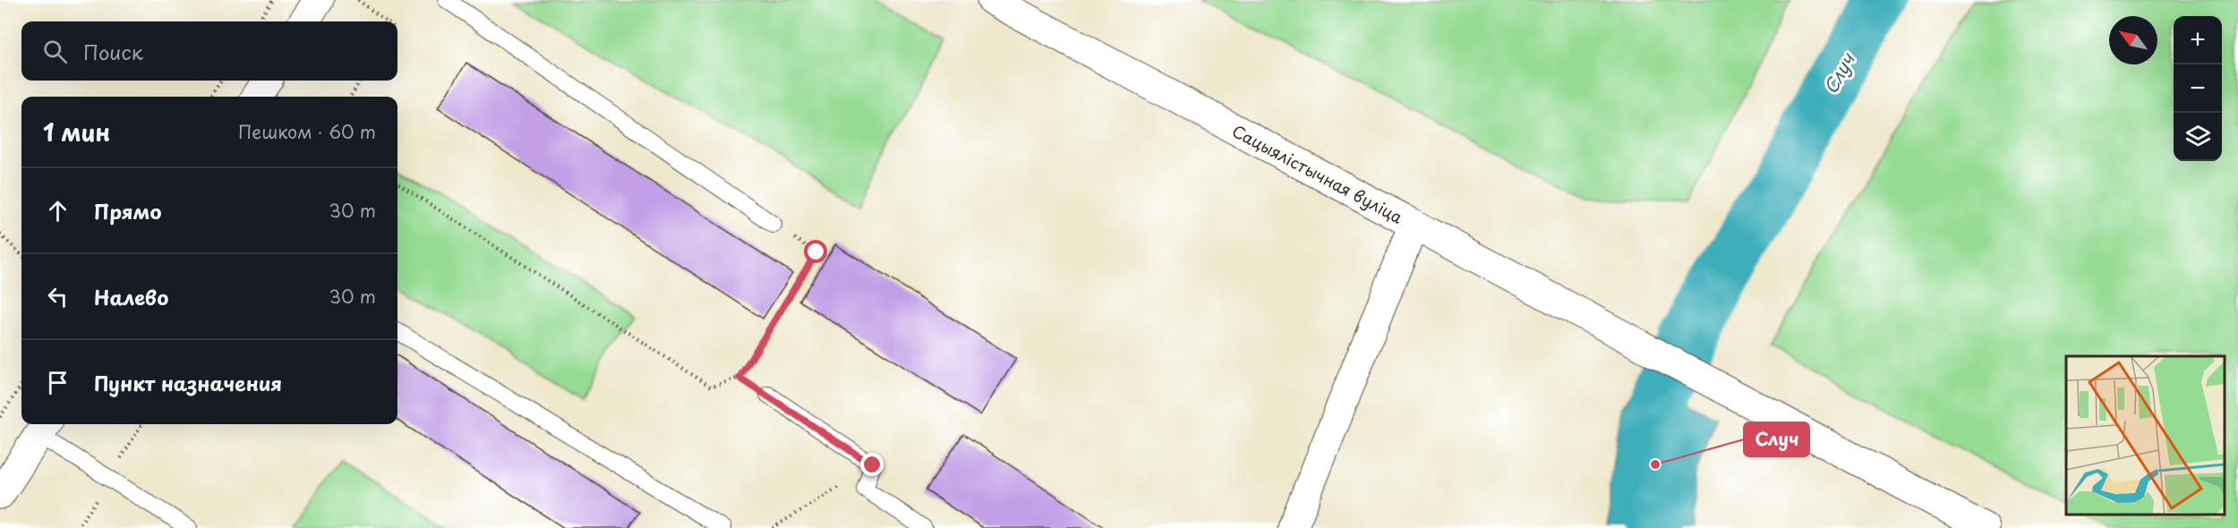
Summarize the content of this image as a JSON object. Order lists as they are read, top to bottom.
{
  "streets": {
    "main road": ["Сацыялістычная вуліца"]
  },
  "water": ["Случ"],
  "places": ["Случ"],
  "north": "top left",
  "page": {
    "map_buttons": ["+", "−"],
    "search": "Поиск",
    "heading": ["1 мин", "Пешком · 60 m"],
    "list": [
      ["Прямо", "30 m"],
      ["Налево", "30 m"],
      "Пункт назначения"
    ]
  }
}
